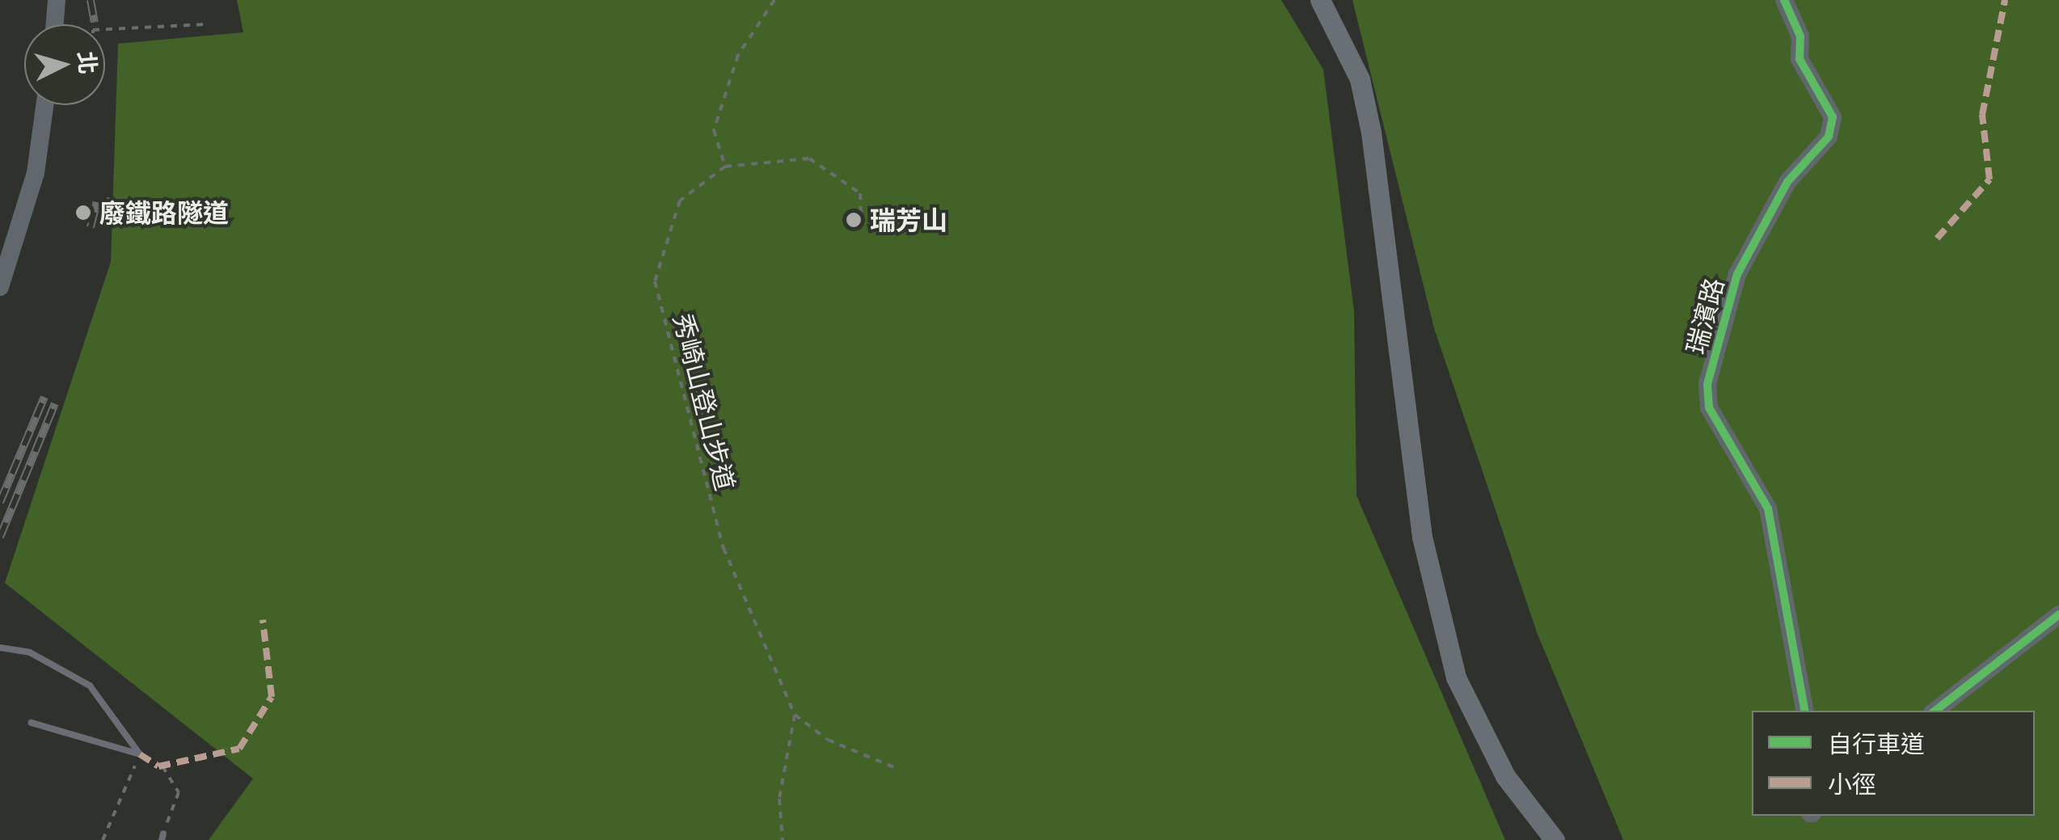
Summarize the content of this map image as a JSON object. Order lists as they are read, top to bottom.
{
  "streets": {
    "street": ["瑞濱路"],
    "path": ["秀崎山登山步道"]
  },
  "places": ["廢鐵路隧道", "瑞芳山"],
  "legend": ["自行車道", "小徑"],
  "north": "right"
}
